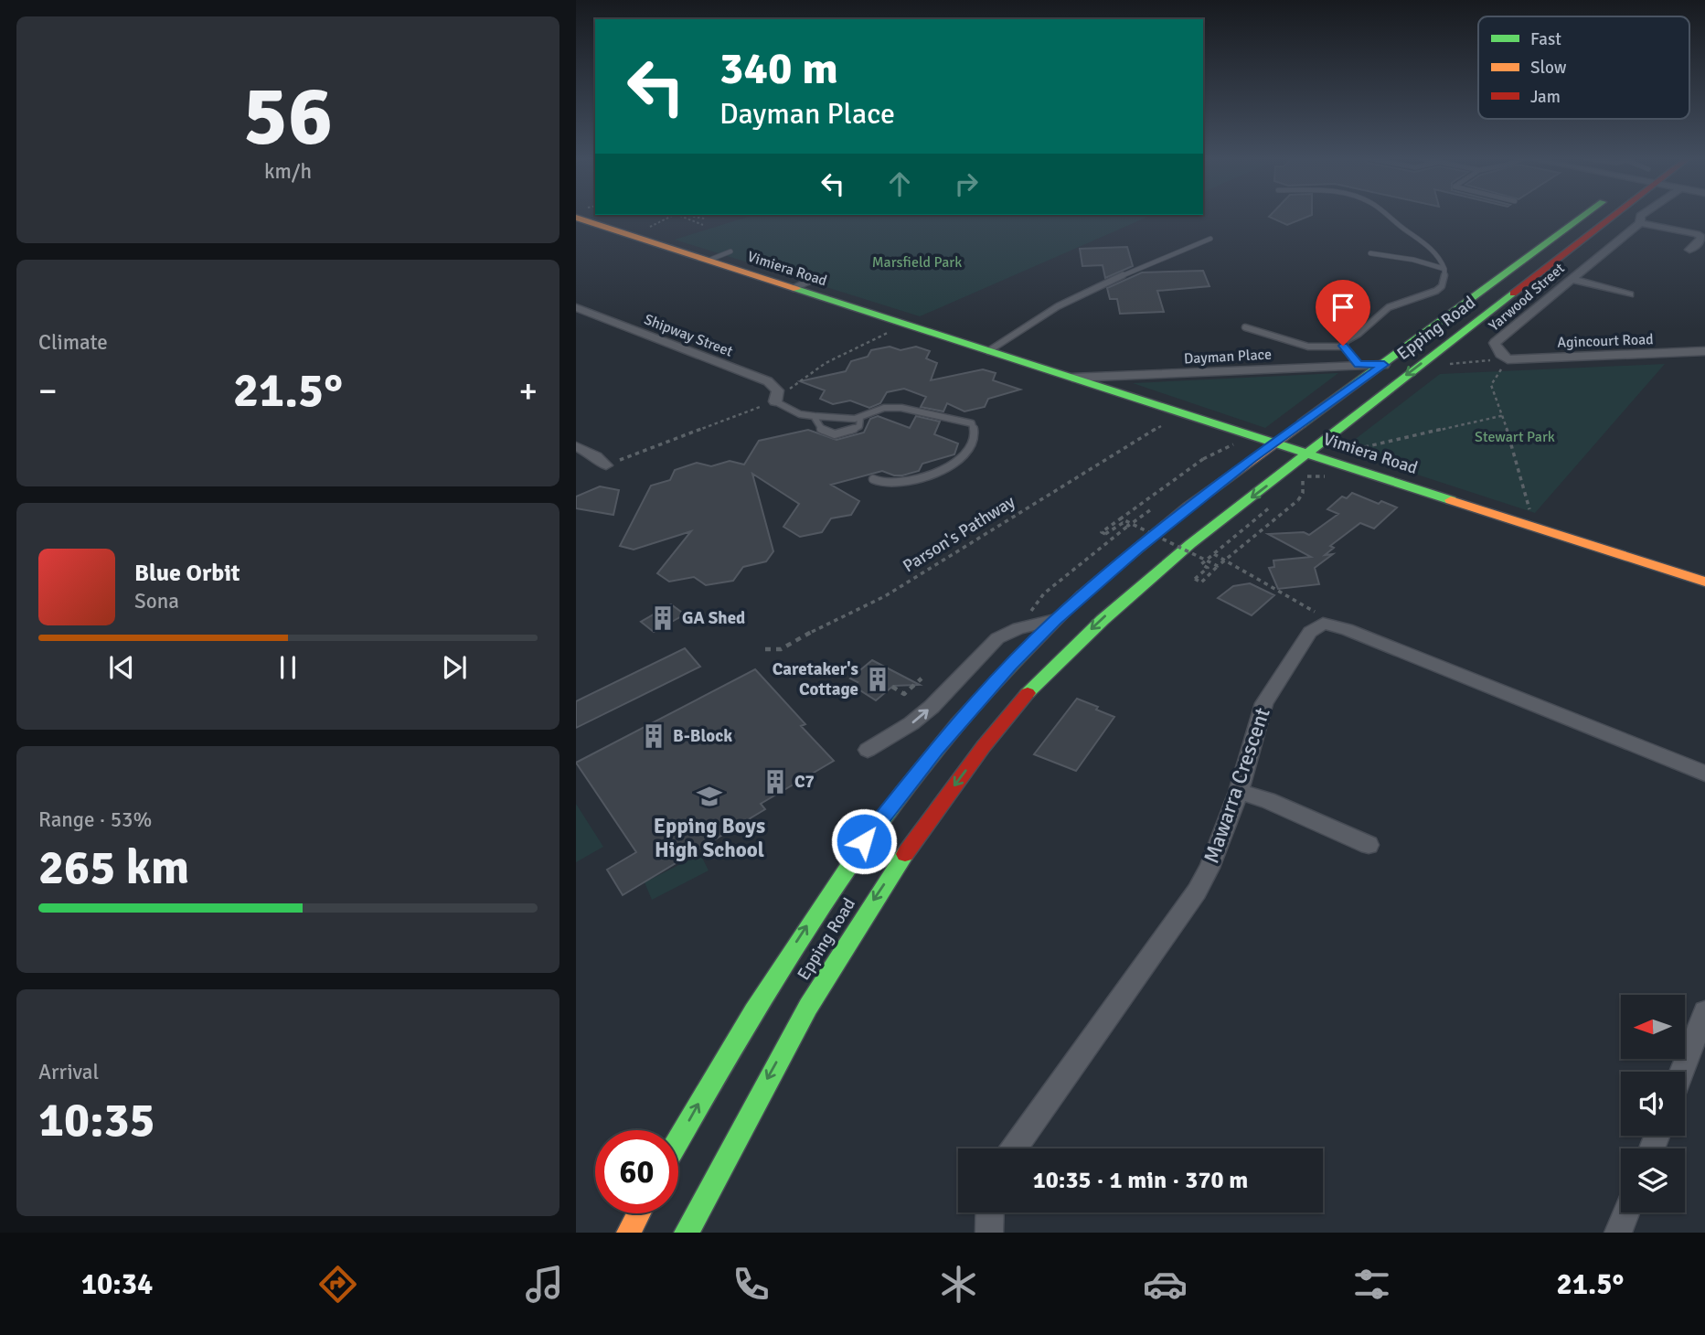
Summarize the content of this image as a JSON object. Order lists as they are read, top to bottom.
{
  "streets": {
    "main road": ["Vimiera Road", "Epping Road"],
    "street": [
      "Yarwood Street",
      "Shipway Street",
      "Agincourt Road",
      "Dayman Place",
      "Mawarra Crescent"
    ],
    "path": ["Parson's Pathway"]
  },
  "crossings": [
    ["Vimiera Road", "Epping Road"],
    ["Vimiera Road", "Dayman Place"],
    ["Yarwood Street", "Agincourt Road"],
    ["Epping Road", "Dayman Place"]
  ],
  "parks": ["Marsfield Park", "Stewart Park"],
  "places": {
    "building": [
      "GA Shed",
      "Caretaker's Cottage",
      "B-Block",
      "C7"
    ],
    "school or university": ["Epping Boys High School"]
  },
  "legend": ["Fast", "Slow", "Jam"],
  "north": "left",
  "page": {
    "tile": [
      ["56", "km/h"],
      "Climate",
      ["Range · 53%", "265 km"],
      ["Arrival", "10:35"]
    ],
    "turn": ["340 m", "Dayman Place"],
    "heat": ["−", "21.5°", "+"],
    "song": ["Blue Orbit", "Sona"],
    "limit": "60",
    "trip": "10:35 · 1 min · 370 m",
    "tabs": ["10:34", "21.5°"]
  }
}
